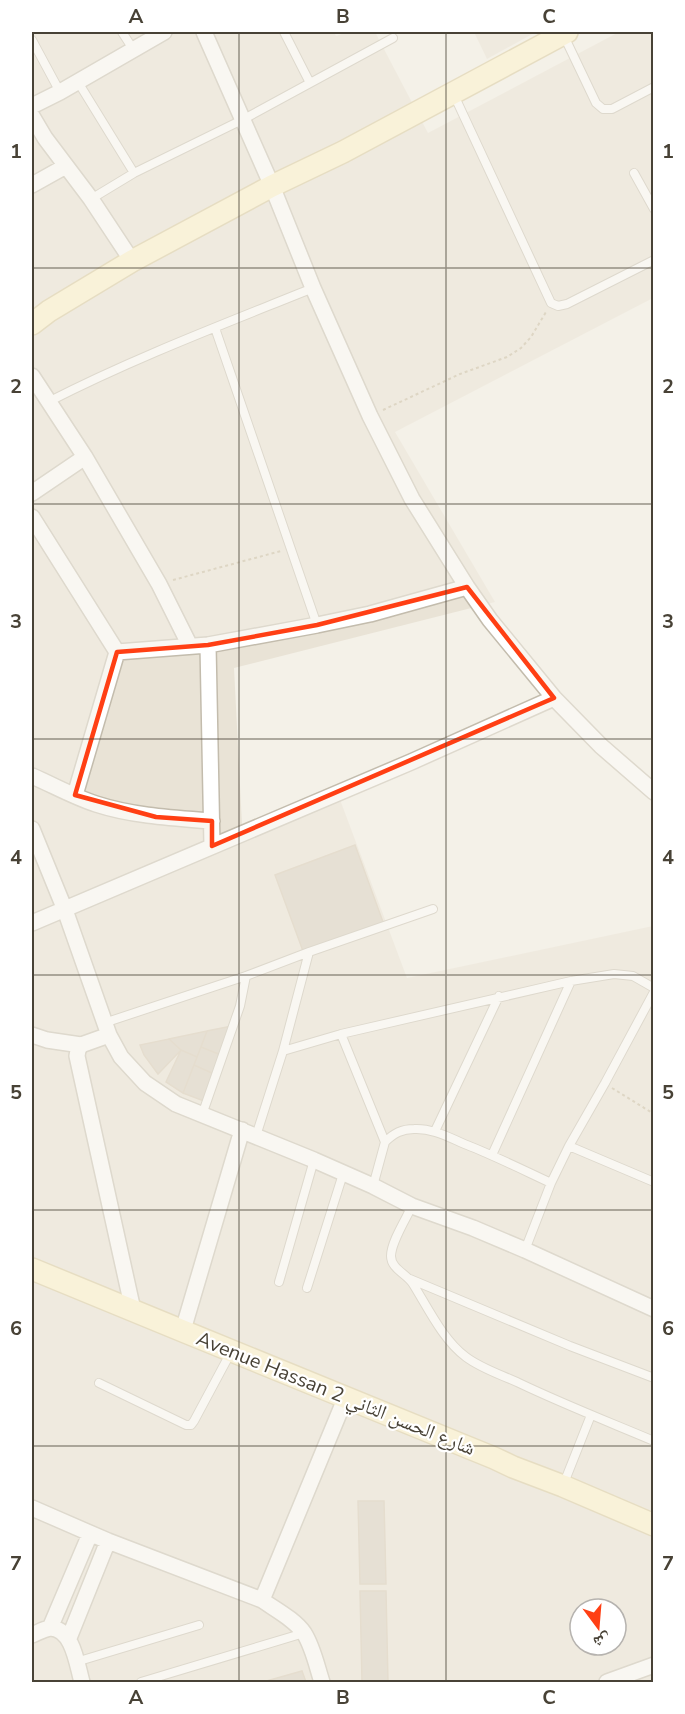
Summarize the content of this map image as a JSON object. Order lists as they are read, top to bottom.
{
  "streets": {
    "main road": ["Avenue Hassan 2 شارع الحسن الثاني"]
  },
  "north": "bottom",
  "grid": {
    "columns": ["A", "B", "C"],
    "rows": [
      "1",
      "2",
      "3",
      "4",
      "5",
      "6",
      "7"
    ]
  }
}
